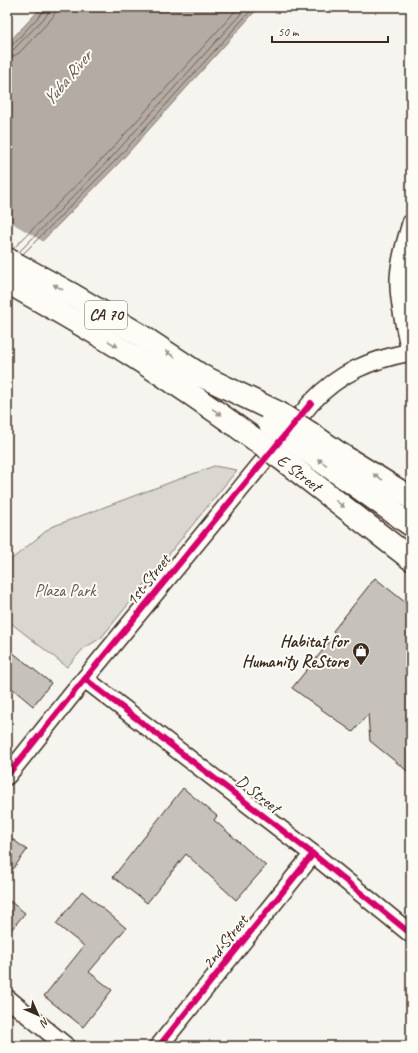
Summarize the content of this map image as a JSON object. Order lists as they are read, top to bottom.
{
  "streets": {
    "highway": ["CA 70", "E Street"],
    "street": ["1st Street", "D Street", "2nd Street"]
  },
  "crossings": [
    ["1st Street", "D Street"],
    ["D Street", "2nd Street"]
  ],
  "water": ["Yuba River"],
  "parks": ["Plaza Park"],
  "places": {
    "shop": ["Habitat for Humanity ReStore"]
  },
  "scale_bar": "50 m",
  "north": "bottom right"
}
